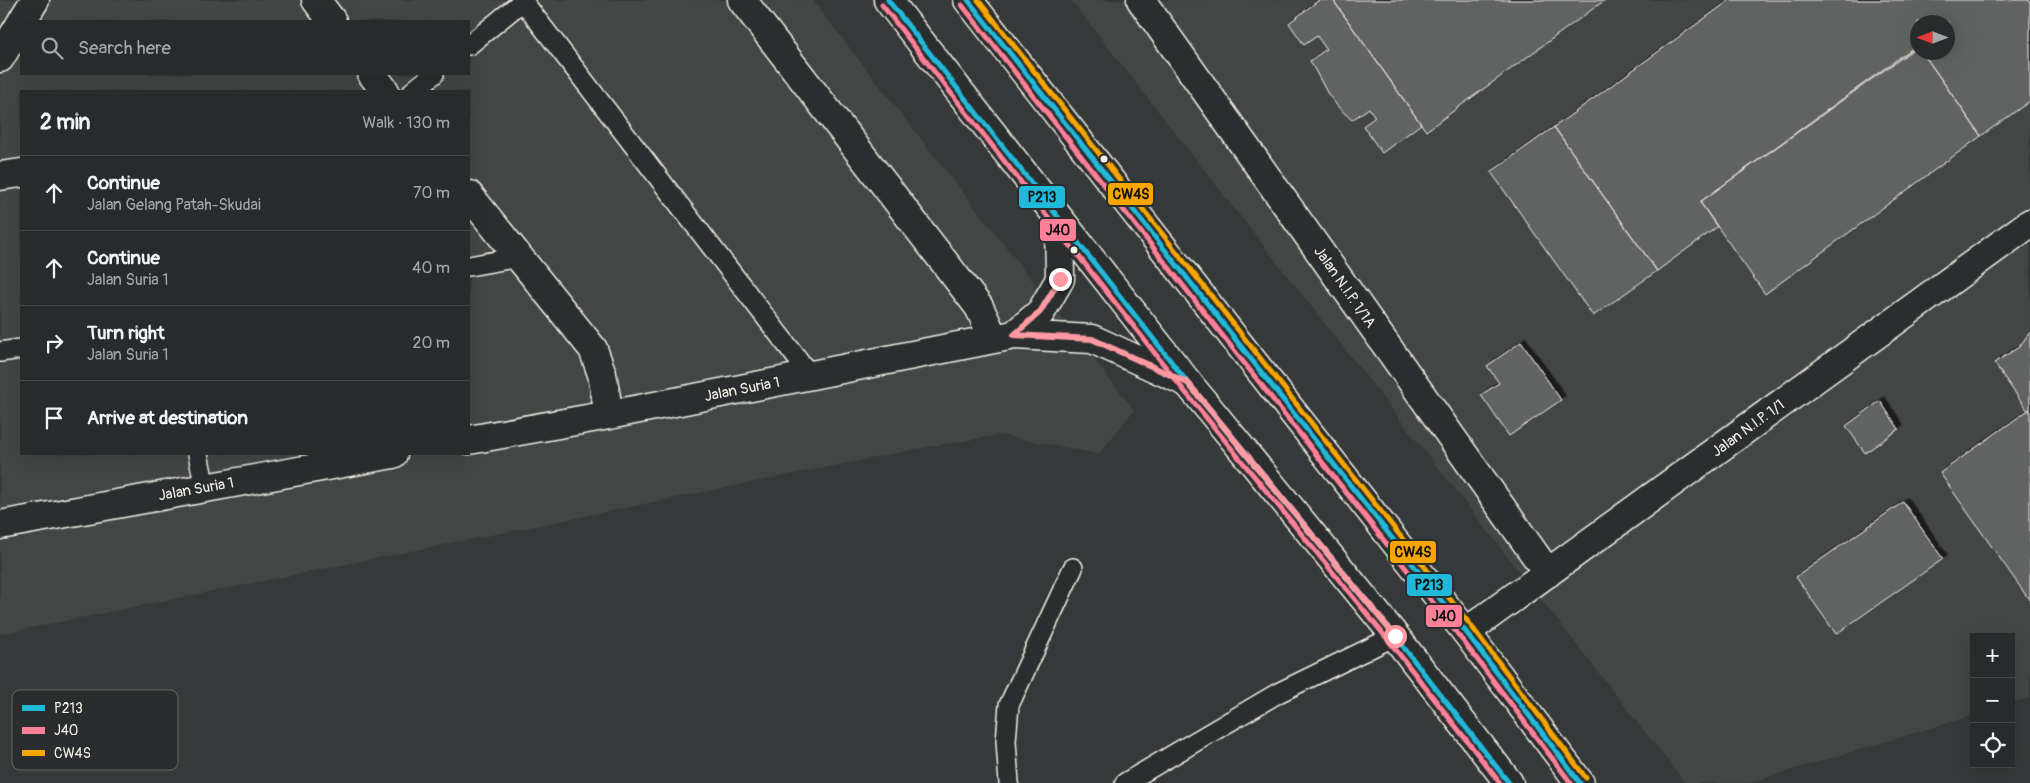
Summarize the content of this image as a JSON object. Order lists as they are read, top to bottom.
{
  "streets": {
    "street": ["Jalan N.I.P. 1/1A", "Jalan Suria 1", "Jalan N.I.P. 1/1"]
  },
  "crossings": [
    ["Jalan N.I.P. 1/1A", "Jalan N.I.P. 1/1"]
  ],
  "lines": ["transit line P213", "transit line CW4S", "transit line J40"],
  "legend": ["P213", "J40", "CW4S"],
  "north": "left",
  "page": {
    "search": "Search here",
    "heading": ["2 min", "Walk · 130 m"],
    "list": [
      ["Continue", "Jalan Gelang Patah-Skudai", "70 m"],
      ["Continue", "Jalan Suria 1", "40 m"],
      ["Turn right", "Jalan Suria 1", "20 m"],
      "Arrive at destination"
    ],
    "map_buttons": ["+", "−"]
  }
}
